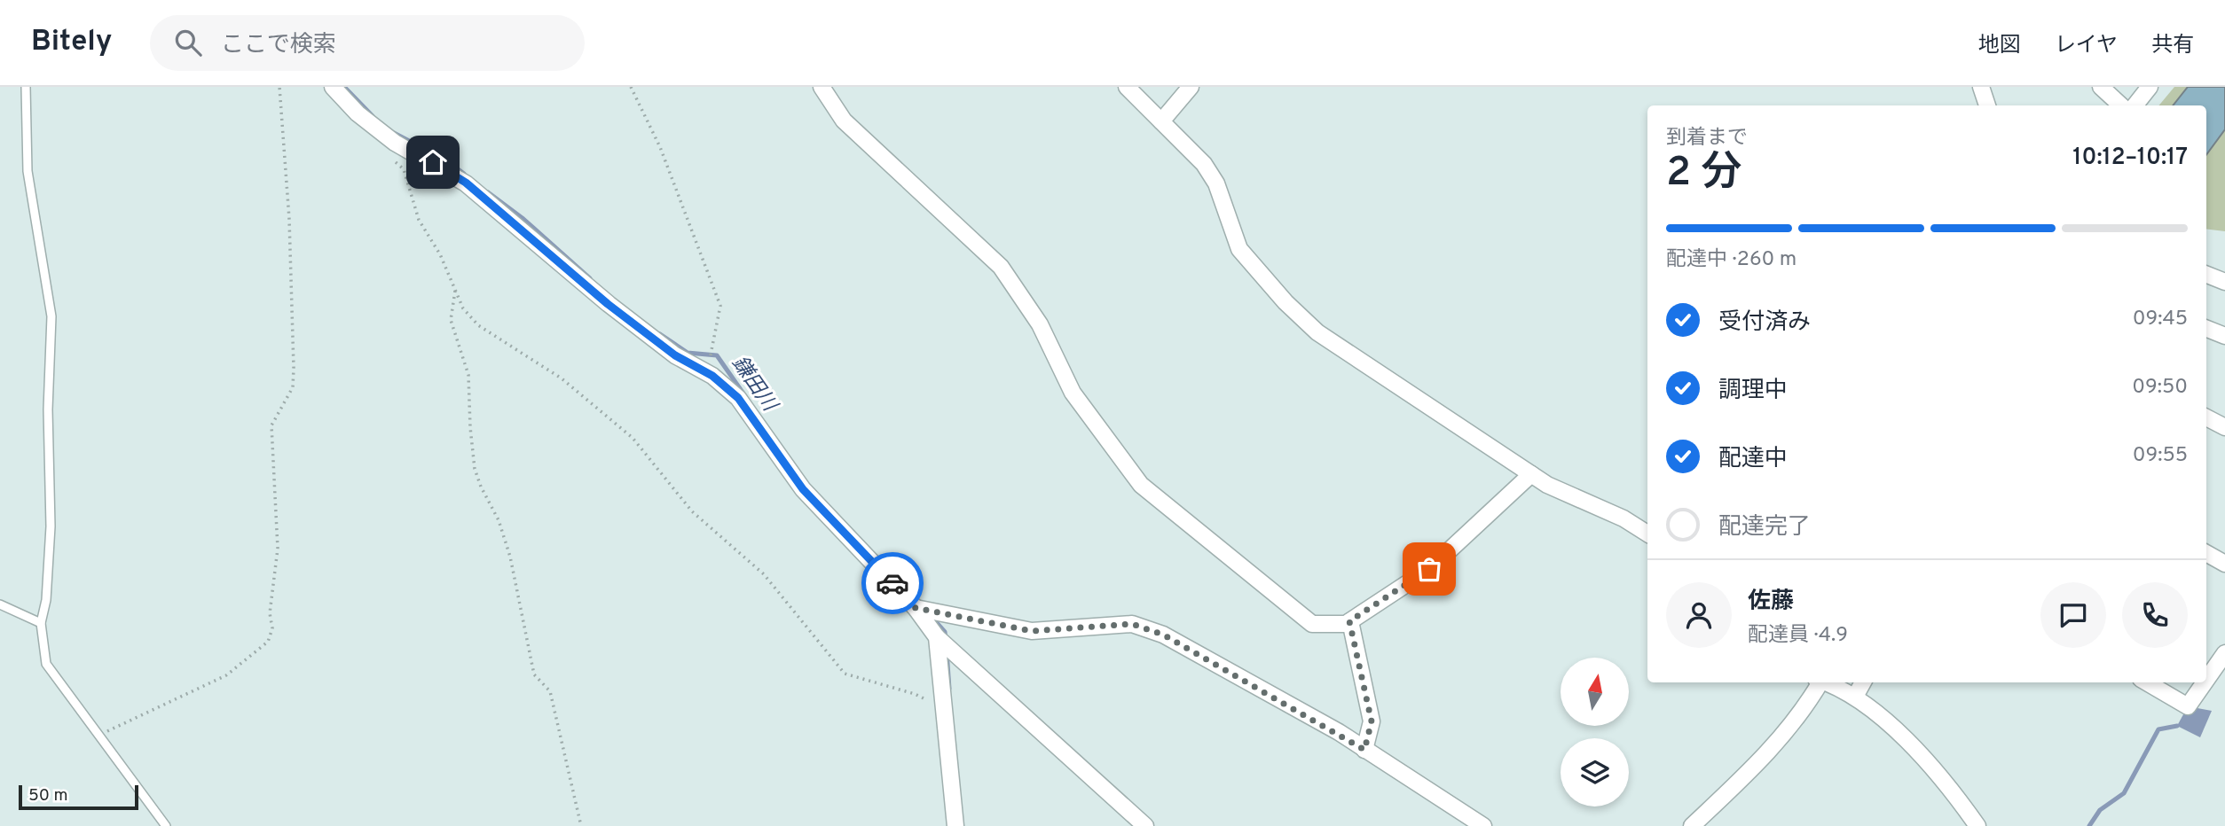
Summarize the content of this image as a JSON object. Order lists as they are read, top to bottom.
{
  "water": ["鎌田川"],
  "scale_bar": "50 m",
  "north": "top",
  "page": {
    "header": "Bitely",
    "search": "ここで検索",
    "nav": ["地図", "レイヤ", "共有"],
    "heading": ["2 分", "到着まで", "10:12–10:17"],
    "panel": ["佐藤", "配達員 · 4.9"],
    "bar": "配達中 · 260 m",
    "list": [
      ["受付済み", "09:45"],
      ["調理中", "09:50"],
      ["配達中", "09:55"],
      "配達完了"
    ],
    "scale": "50 m"
  }
}
